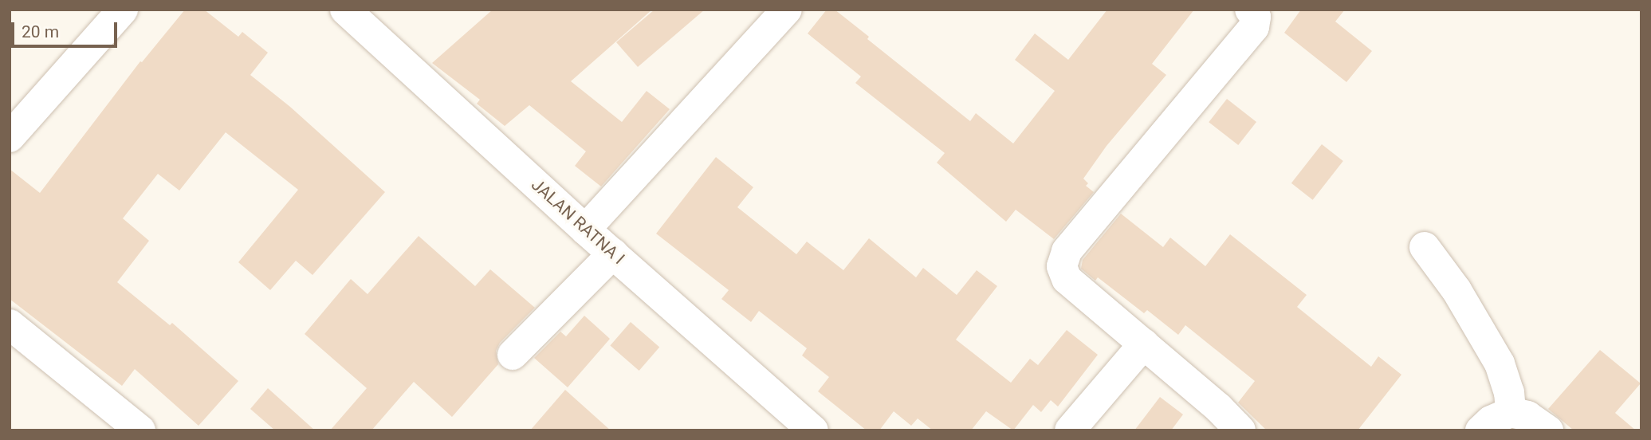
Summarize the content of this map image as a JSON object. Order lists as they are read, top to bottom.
{
  "streets": {
    "street": ["JALAN RATNA I"]
  },
  "scale_bar": "20 m"
}
